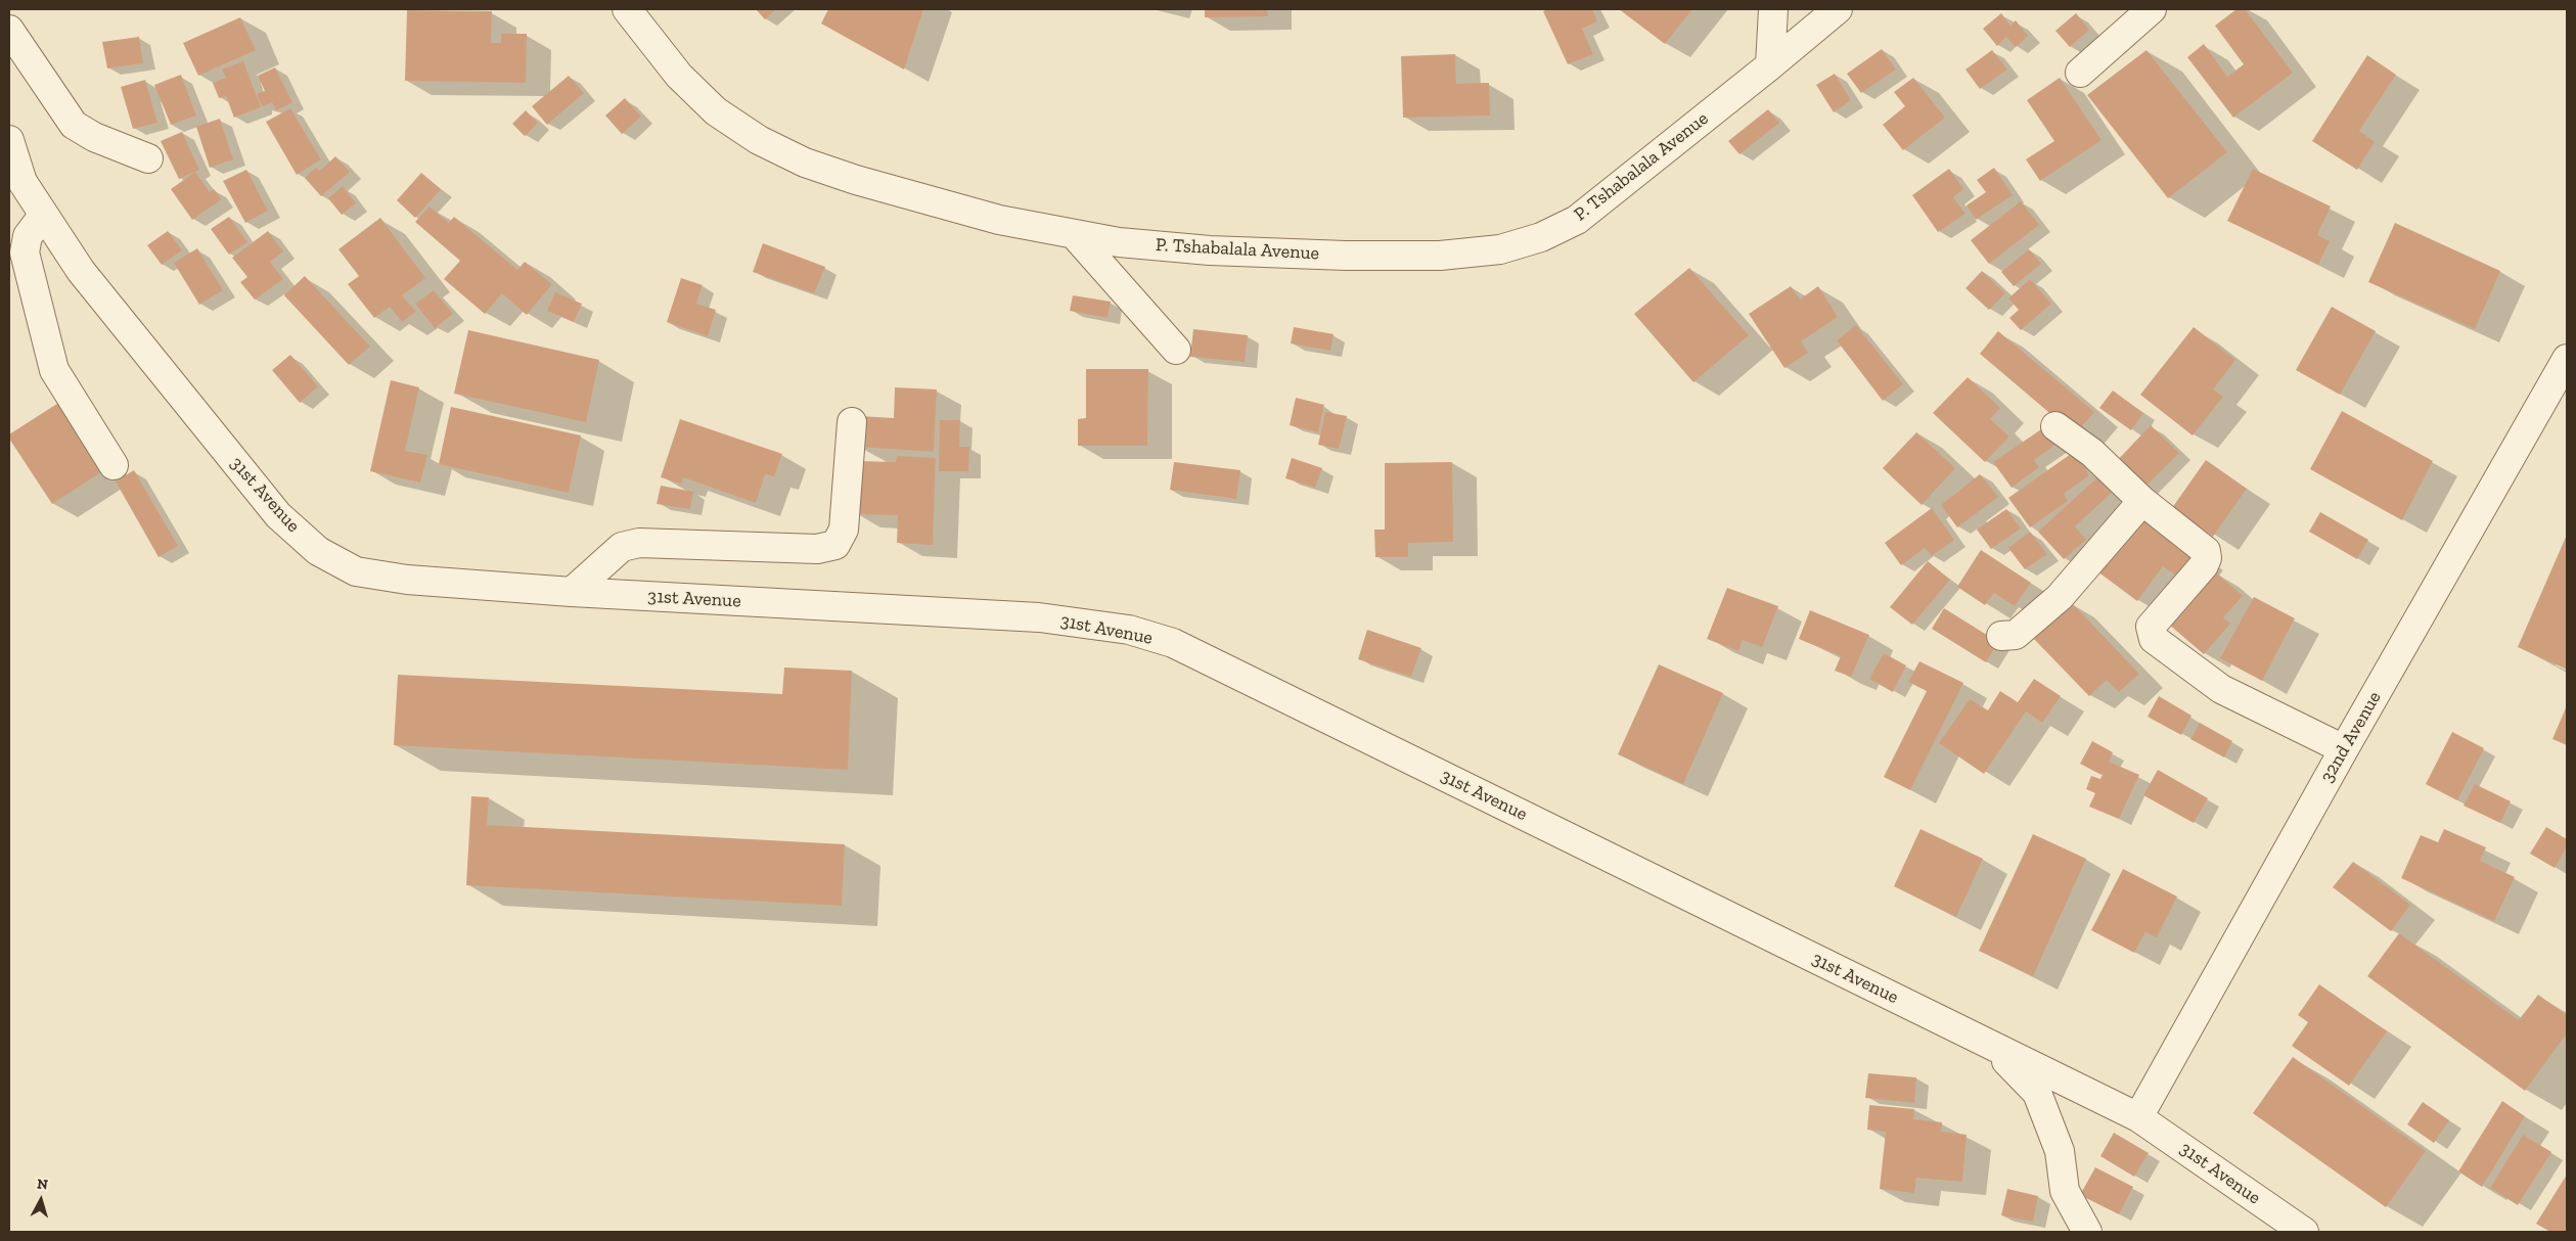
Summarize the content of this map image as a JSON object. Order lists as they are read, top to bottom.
{
  "streets": {
    "street": ["P. Tshabalala Avenue", "31st Avenue", "32nd Avenue"]
  },
  "crossings": [
    ["31st Avenue", "32nd Avenue"]
  ],
  "north": "top"
}
